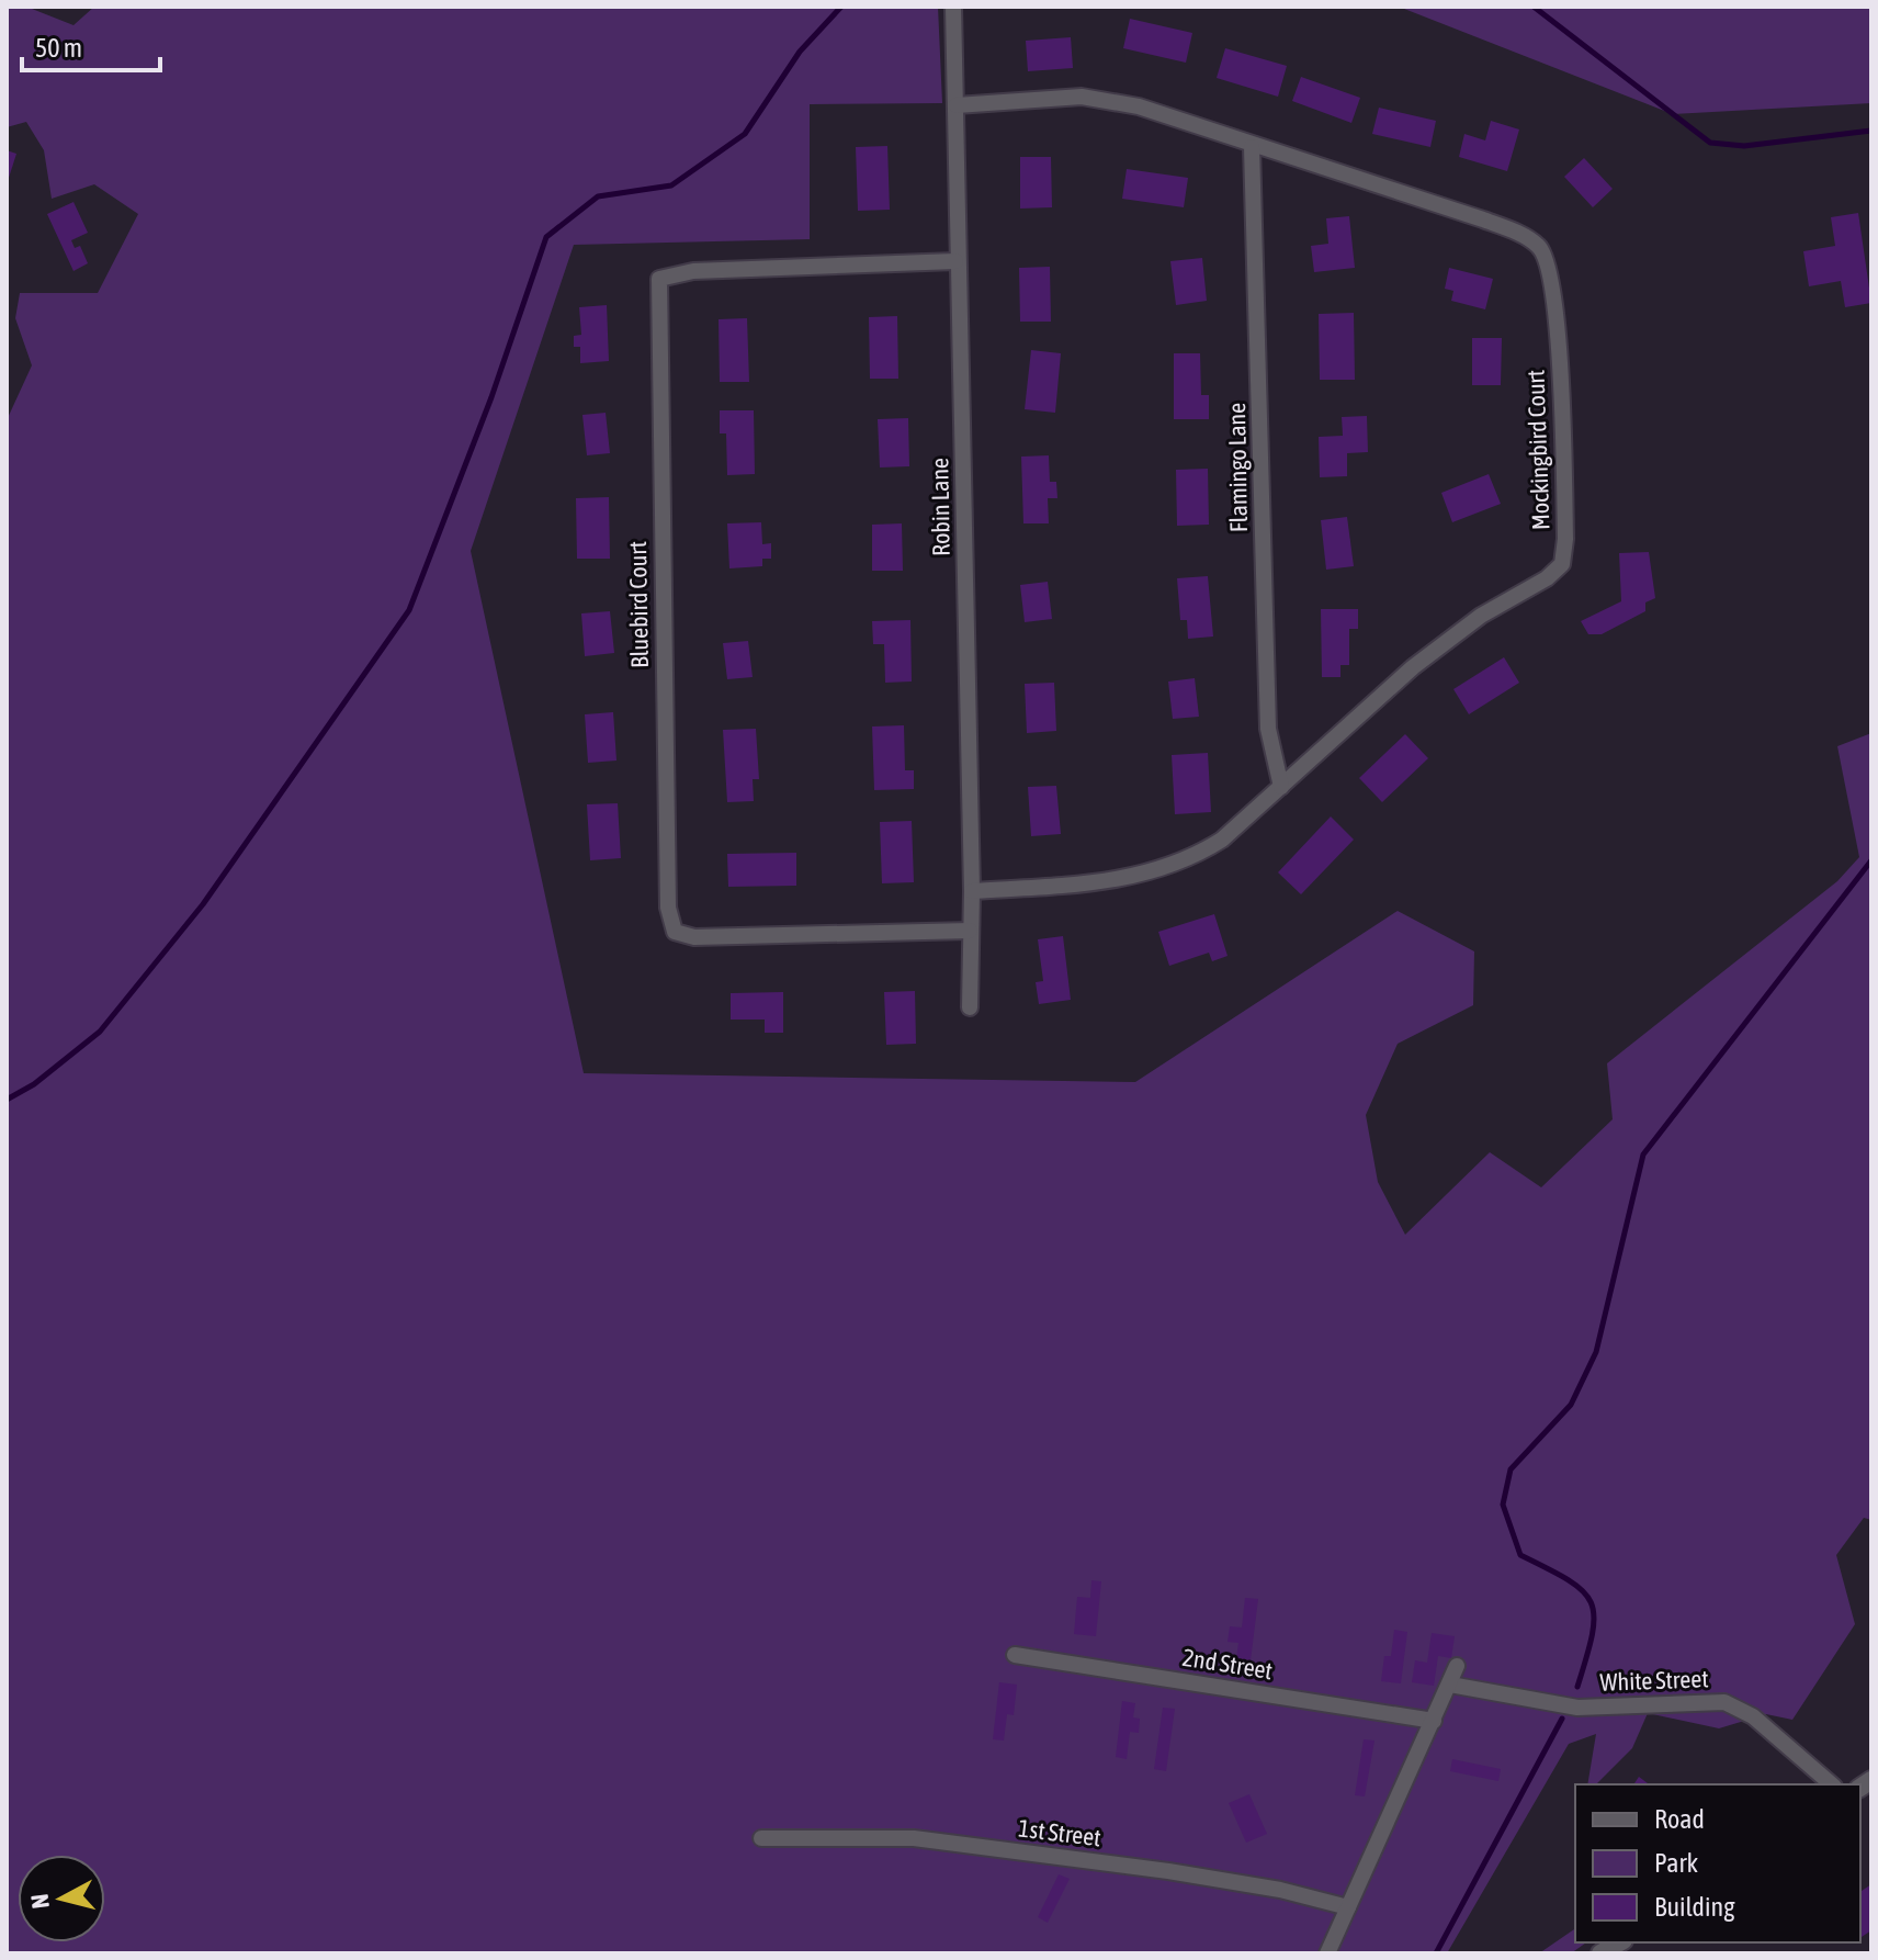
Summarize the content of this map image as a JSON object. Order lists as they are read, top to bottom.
{
  "streets": {
    "street": [
      "Mockingbird Court",
      "Flamingo Lane",
      "Robin Lane",
      "Bluebird Court",
      "2nd Street",
      "White Street",
      "1st Street"
    ]
  },
  "crossings": [
    ["Mockingbird Court", "Flamingo Lane"],
    ["Mockingbird Court", "Robin Lane"],
    ["Robin Lane", "Bluebird Court"]
  ],
  "legend": ["Road", "Park", "Building"],
  "scale_bar": "50 m",
  "north": "left"
}
